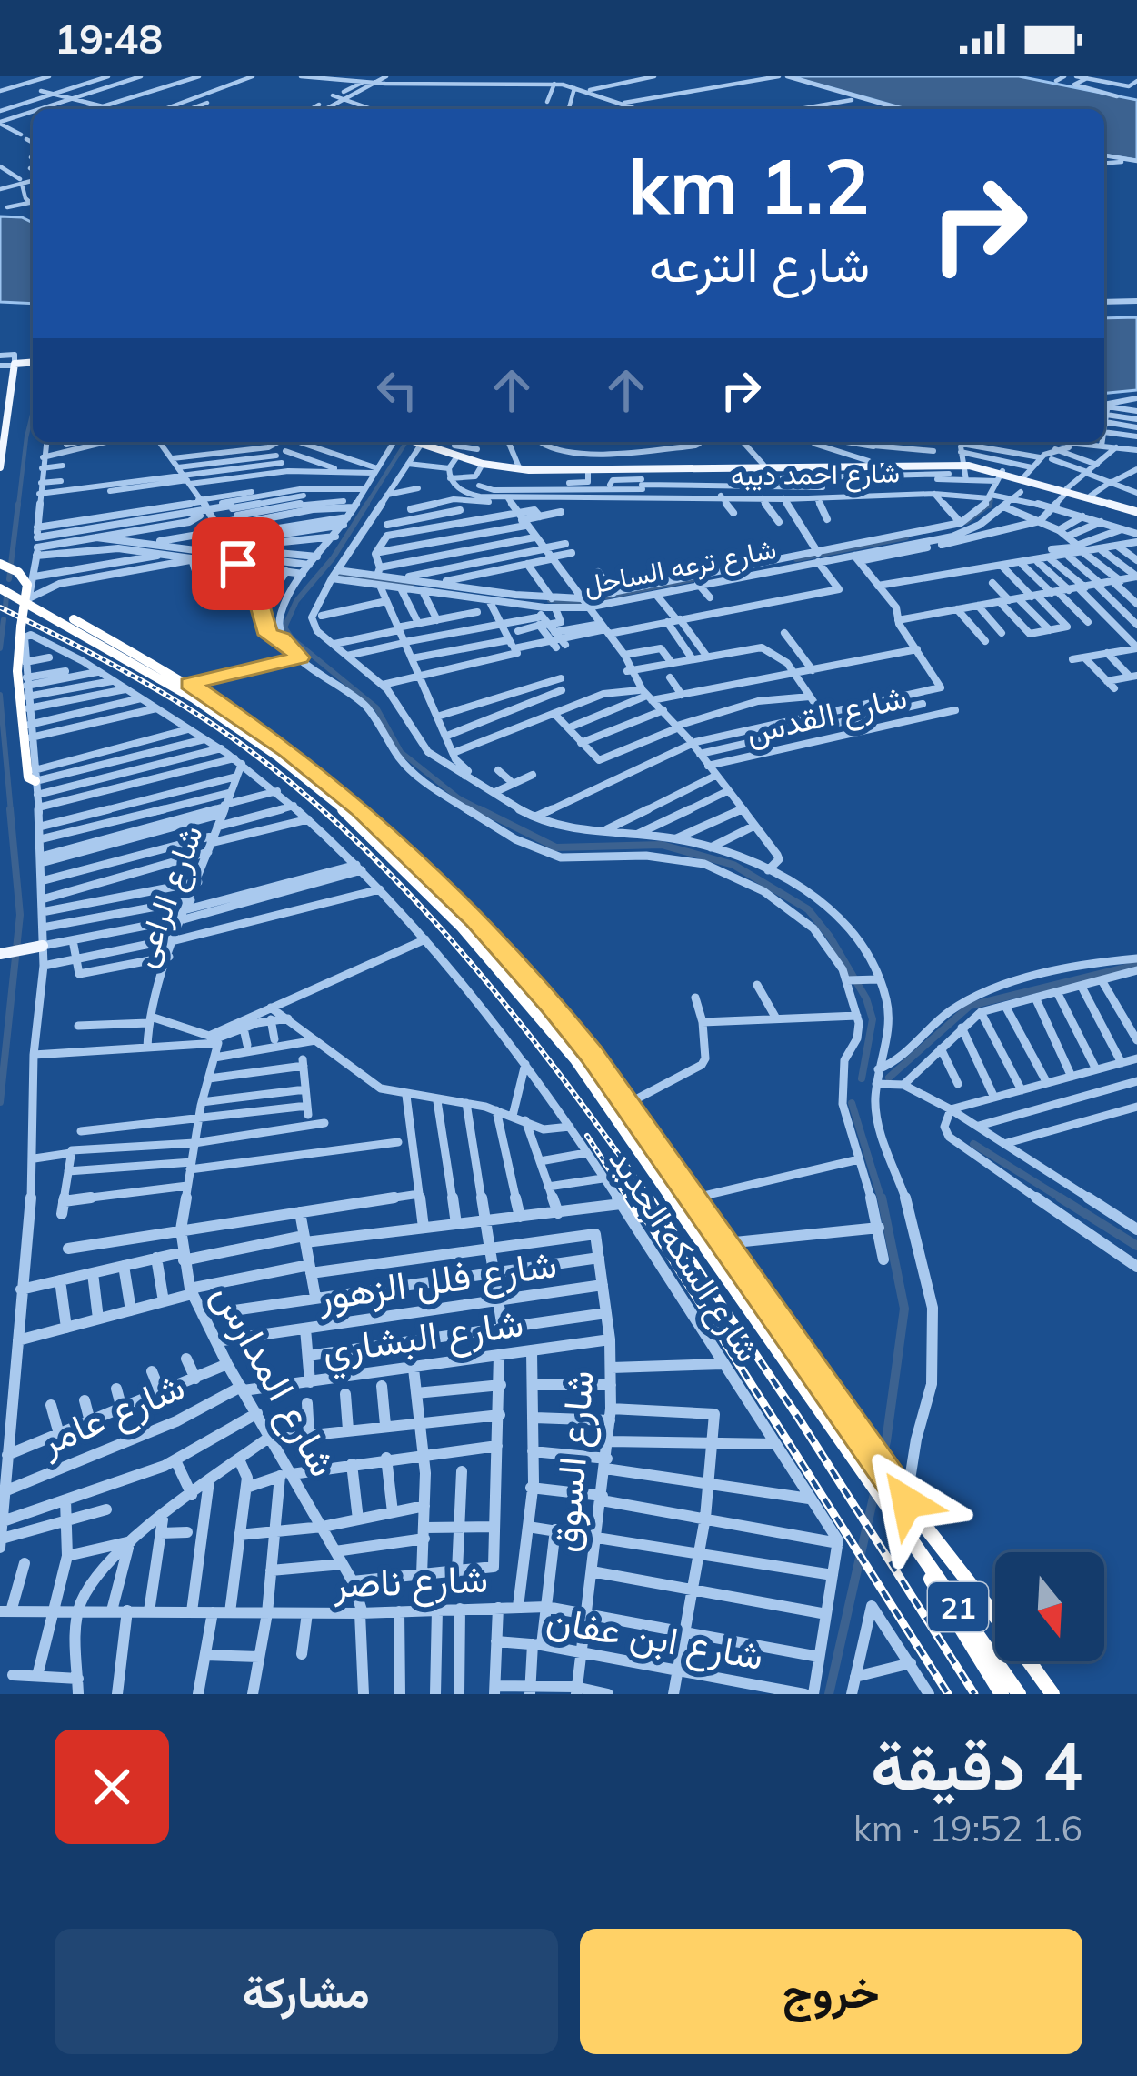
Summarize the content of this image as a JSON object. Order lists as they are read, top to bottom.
{
  "streets": {
    "highway": ["21"],
    "street": [
      "شارع احمد ديبه",
      "شارع ترعه الساحل",
      "شارع القدس",
      "شارع الراعى",
      "شارع السكه الحديد",
      "شارع فلل الزهور",
      "شارع البشاري",
      "شارع المدارس",
      "شارع عامر",
      "شارع السوق",
      "شارع ناصر",
      "شارع ابن عفان"
    ]
  },
  "crossings": [
    ["شارع احمد ديبه", "شارع ترعه الساحل"],
    ["شارع الراعى", "شارع السكه الحديد"],
    ["شارع فلل الزهور", "شارع المدارس"],
    ["شارع فلل الزهور", "شارع السوق"],
    ["شارع البشاري", "شارع المدارس"],
    ["شارع البشاري", "شارع عامر"],
    ["شارع البشاري", "شارع السوق"],
    ["شارع المدارس", "شارع عامر"],
    ["شارع المدارس", "شارع ناصر"],
    ["شارع السوق", "شارع ناصر"],
    ["شارع السوق", "شارع ابن عفان"]
  ],
  "north": "bottom",
  "page": {
    "status": "19:48",
    "turn": ["1.2 km", "شارع الترعه"],
    "heading": ["4 دقيقة", "1.6 km · 19:52"],
    "buttons": ["خروج", "مشاركة"]
  }
}
